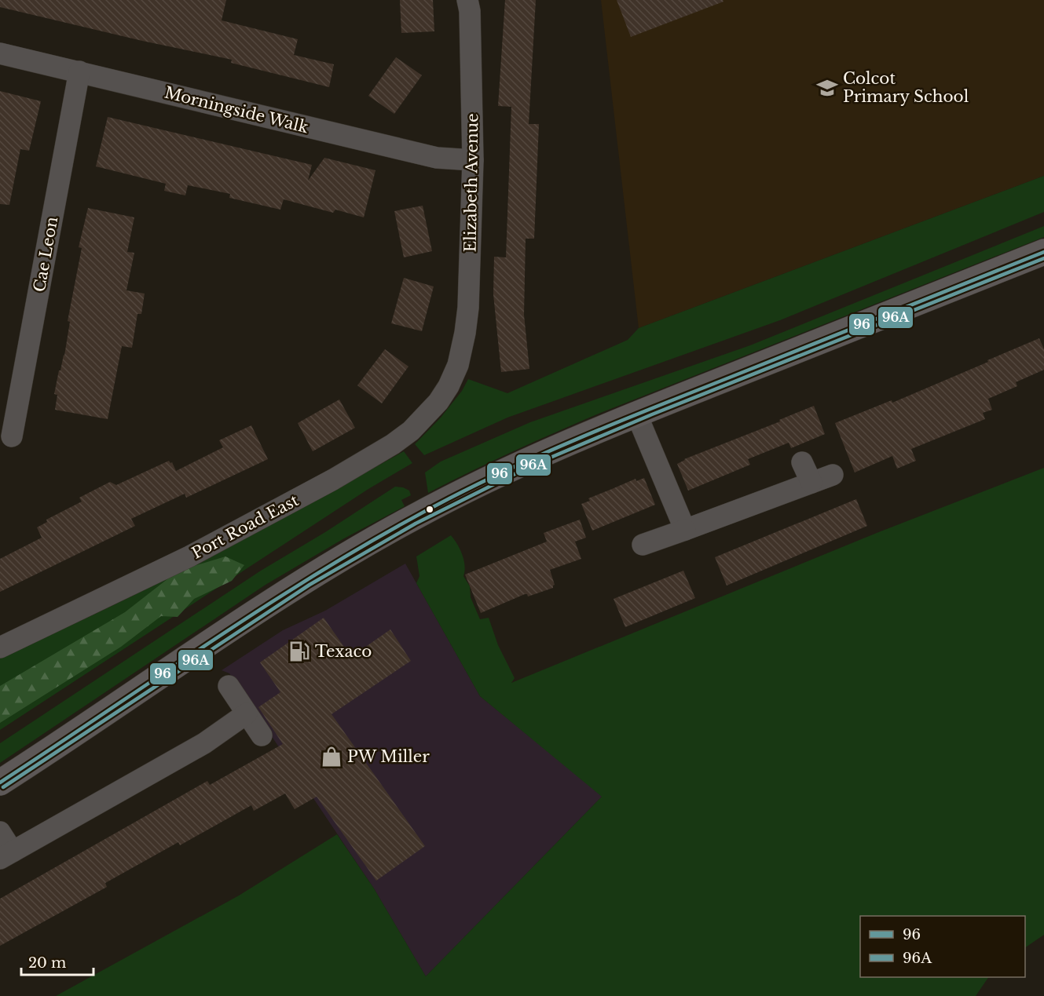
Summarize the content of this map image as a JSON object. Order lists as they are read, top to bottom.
{
  "streets": {
    "street": [
      "Morningside Walk",
      "Elizabeth Avenue",
      "Cae Leon",
      "Port Road East"
    ]
  },
  "crossings": [
    ["Morningside Walk", "Elizabeth Avenue"],
    ["Morningside Walk", "Cae Leon"],
    ["Elizabeth Avenue", "Port Road East"]
  ],
  "places": {
    "school or university": ["Colcot Primary School"],
    "fuel station": ["Texaco"],
    "shop": ["PW Miller"]
  },
  "lines": ["transit line 96", "transit line 96A"],
  "legend": ["96", "96A"],
  "scale_bar": "20 m"
}
